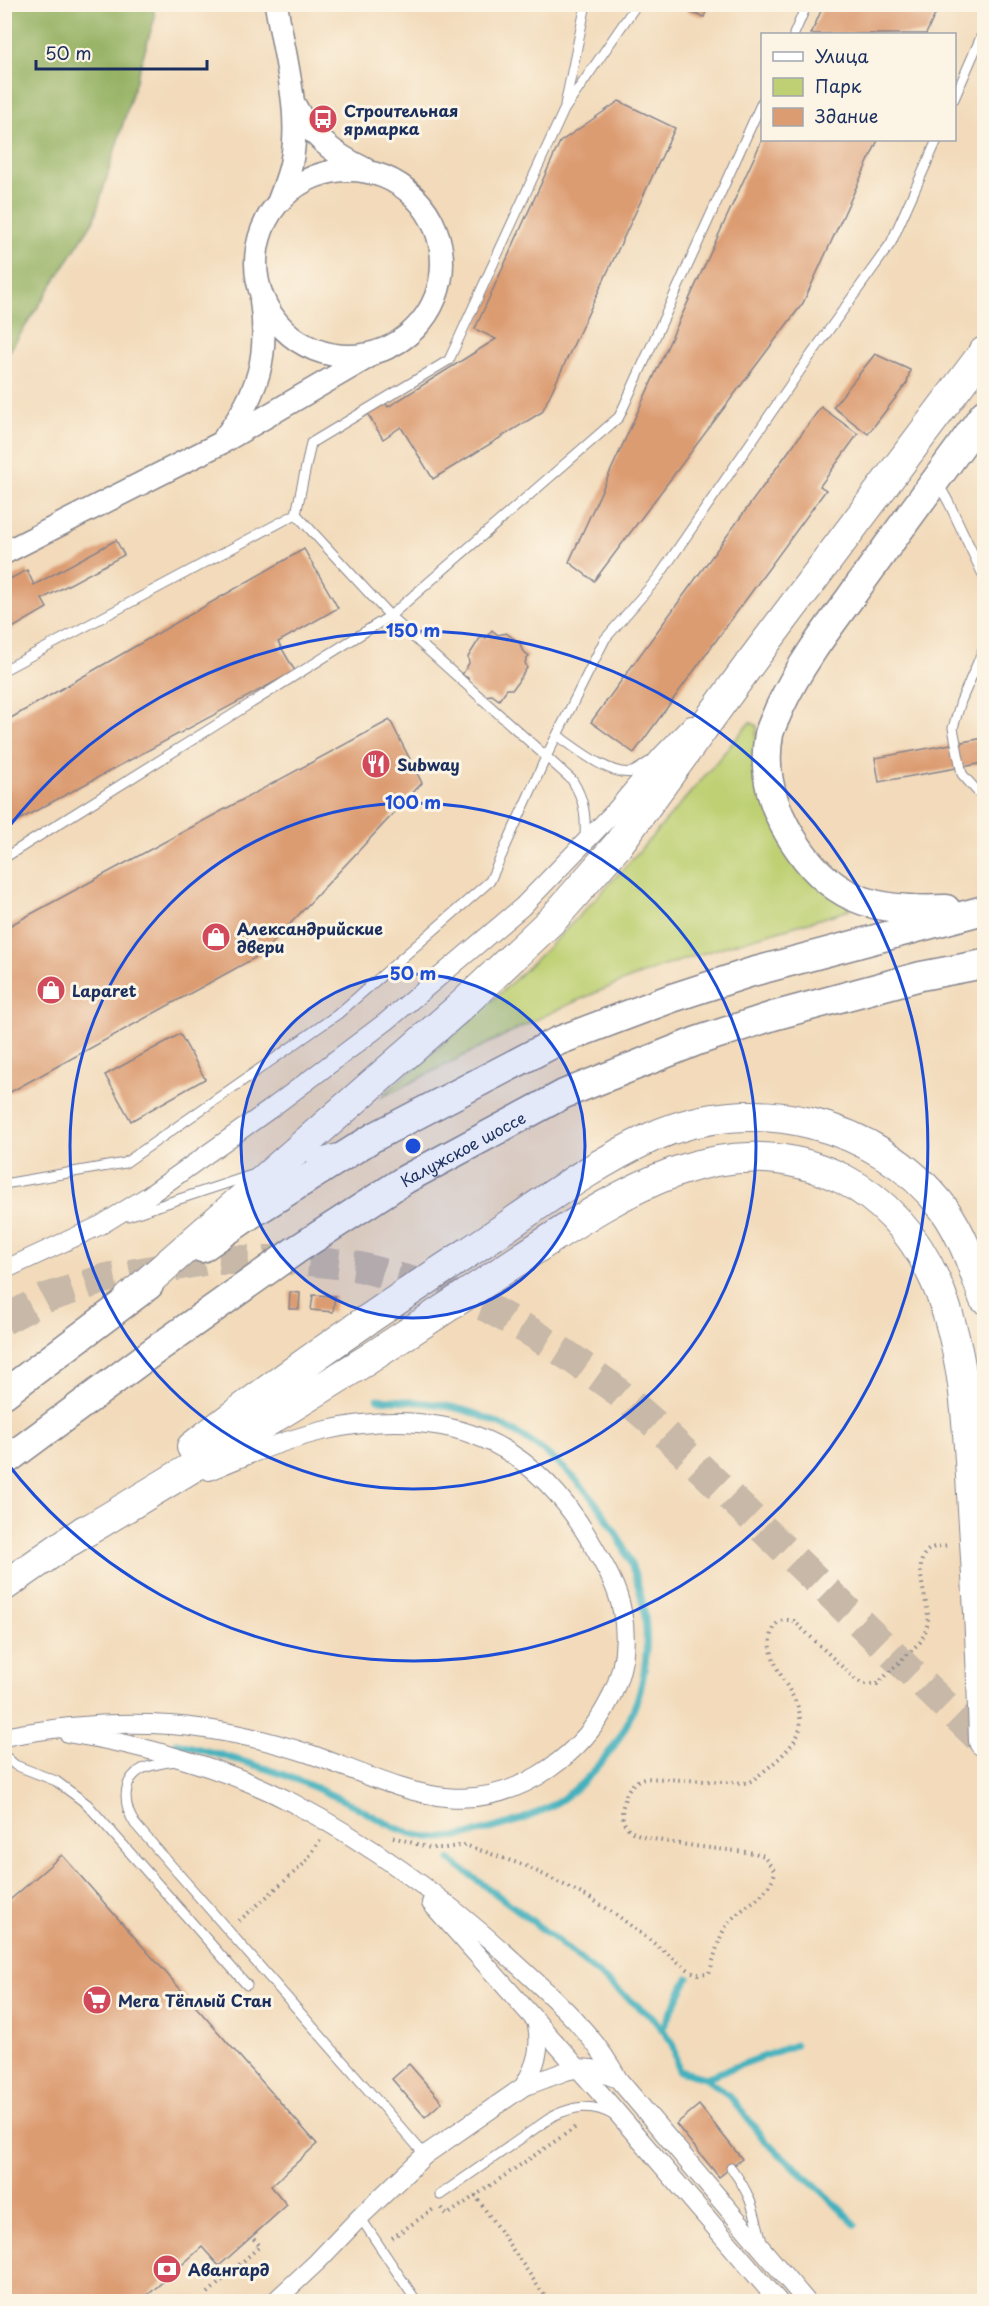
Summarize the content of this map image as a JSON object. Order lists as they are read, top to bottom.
{
  "streets": {
    "main road": ["Калужское шоссе"]
  },
  "places": {
    "bus stop": ["Строительная ярмарка"],
    "restaurant": ["Subway"],
    "shop": ["Александрийские двери", "Laparet"],
    "supermarket": ["Мега Тёплый Cтан"],
    "bank": ["Авангард"]
  },
  "legend": ["Улица", "Парк", "Здание"],
  "scale_bar": "50 m",
  "rings": ["150 m", "100 m", "50 m"]
}
